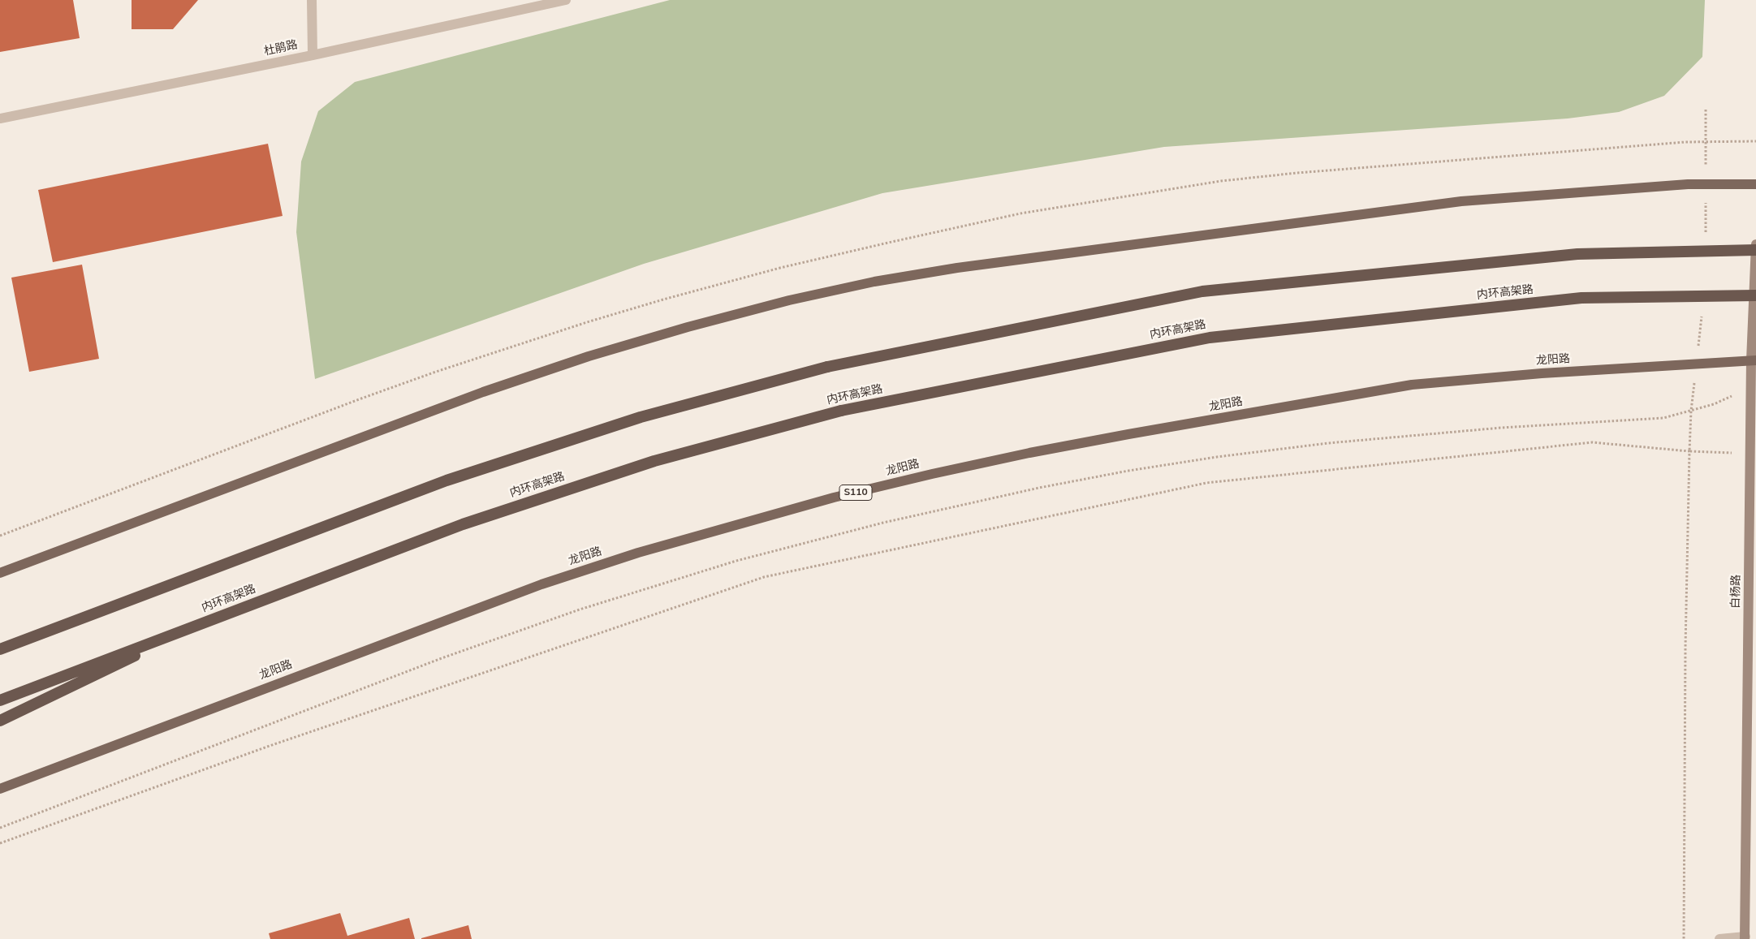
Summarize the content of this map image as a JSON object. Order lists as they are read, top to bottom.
{
  "streets": {
    "highway": ["内环高架路"],
    "main road": ["龙阳路", "S110", "白杨路"],
    "street": ["杜鹃路"]
  },
  "crossings": [
    ["龙阳路", "白杨路"]
  ]
}
